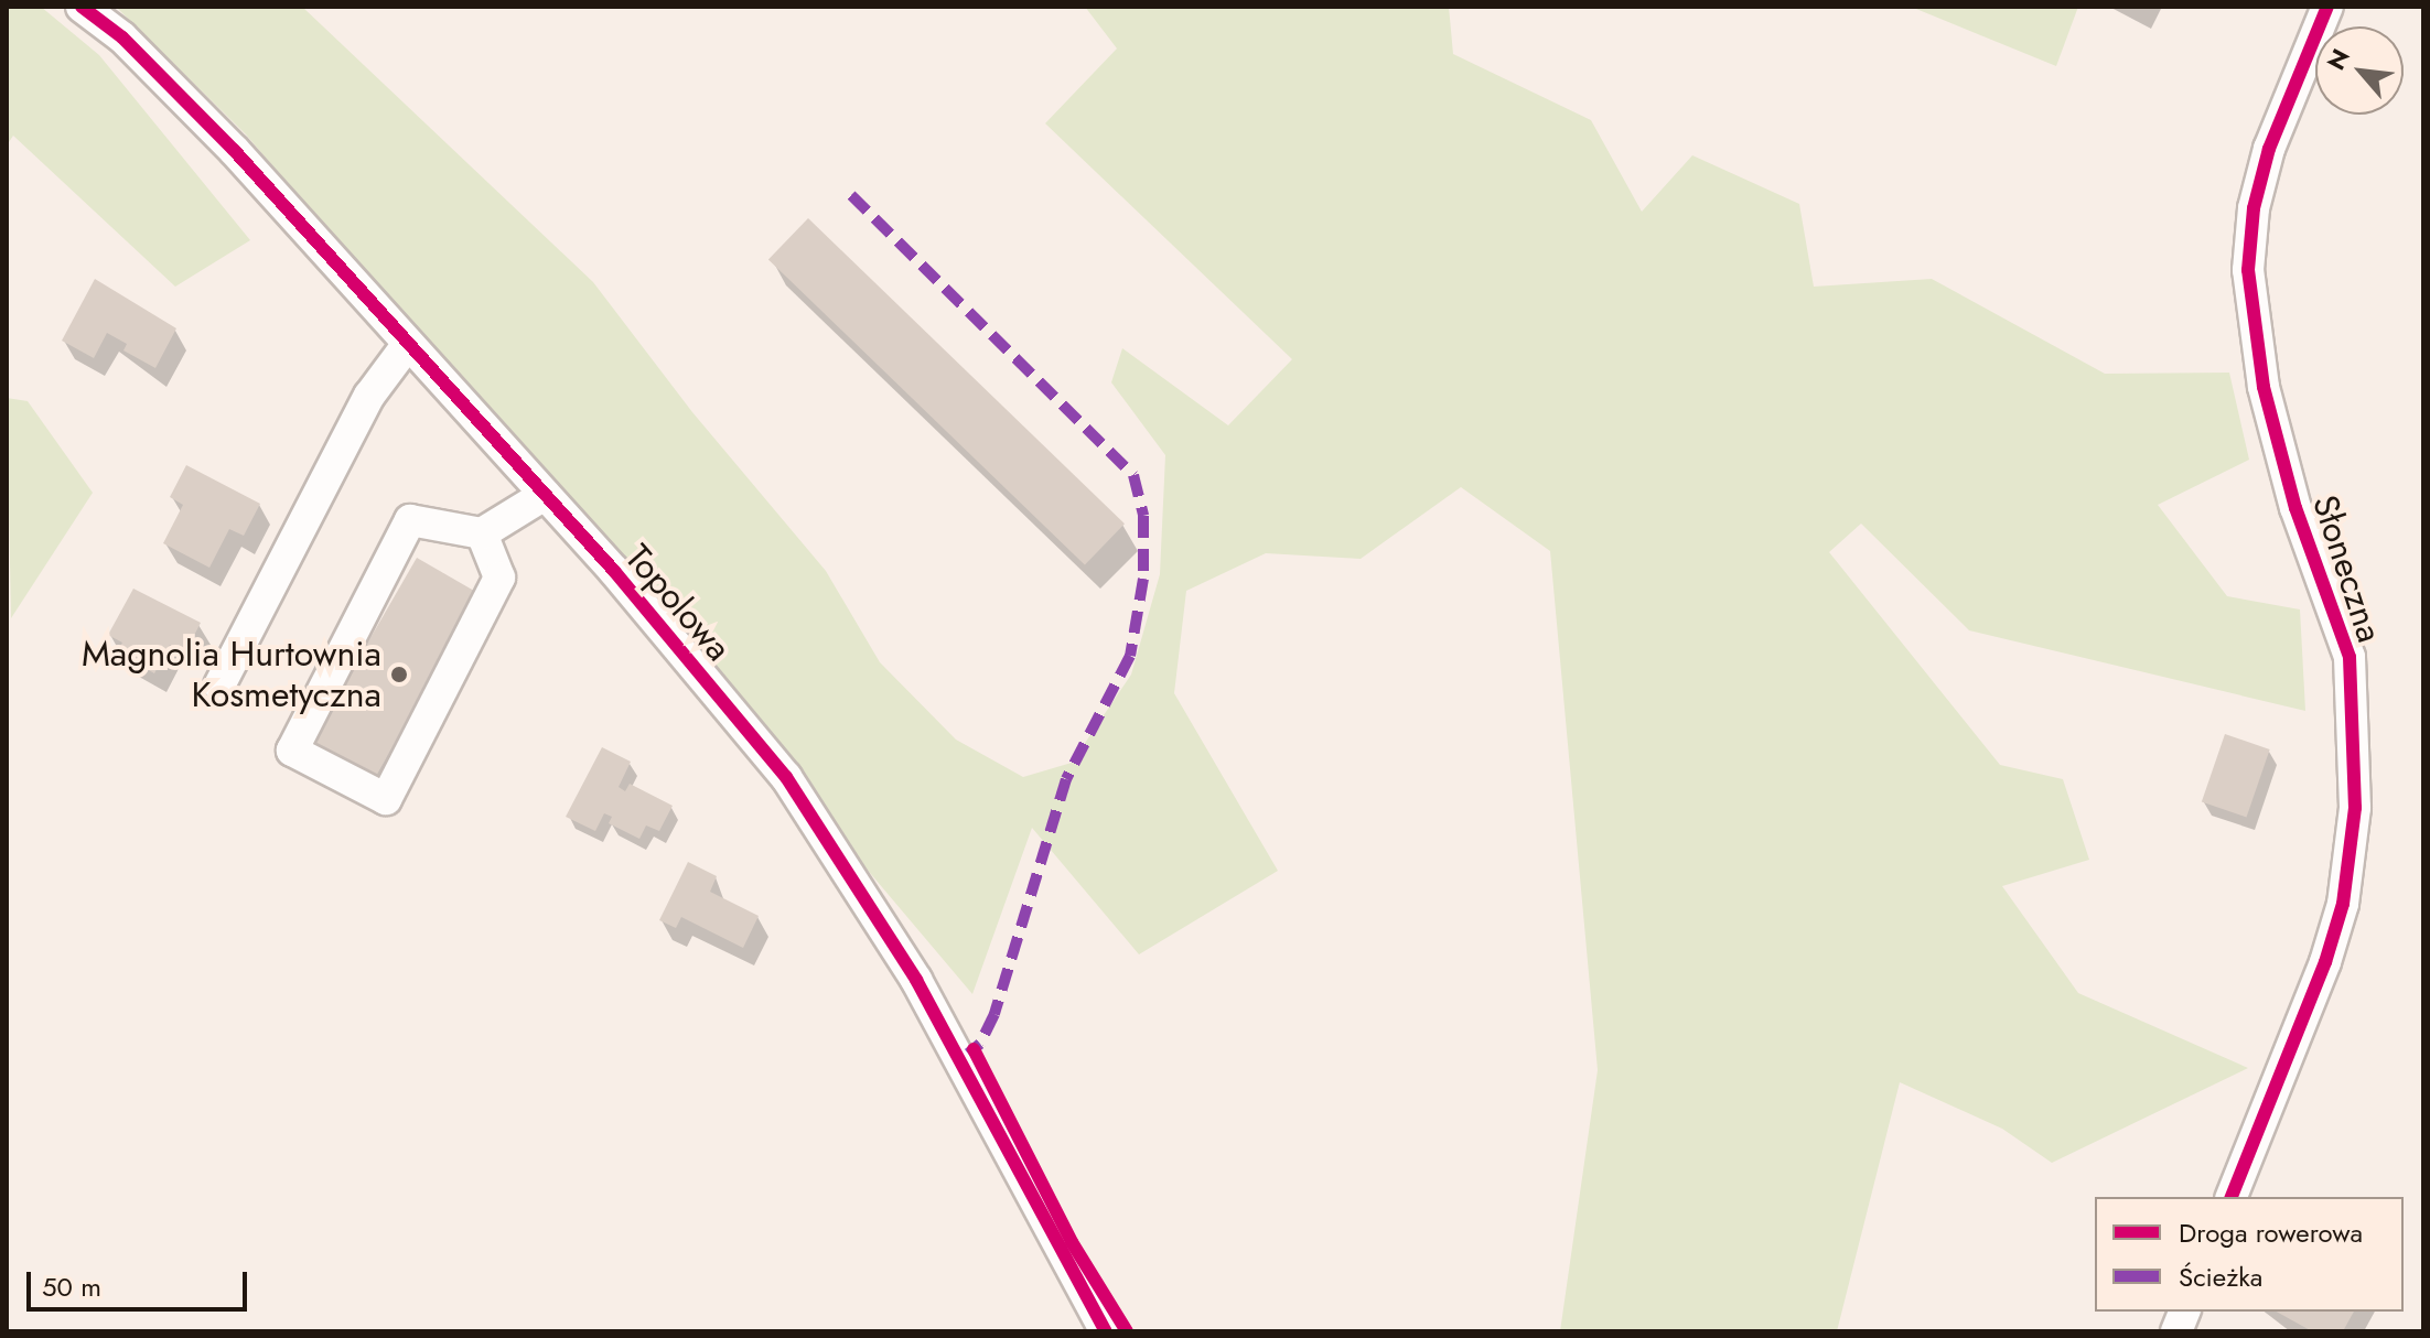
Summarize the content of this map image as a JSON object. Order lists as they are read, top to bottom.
{
  "streets": {
    "street": ["Słoneczna", "Topolowa"]
  },
  "places": ["Magnolia Hurtownia Kosmetyczna"],
  "legend": ["Droga rowerowa", "Ścieżka"],
  "scale_bar": "50 m",
  "north": "top left"
}
